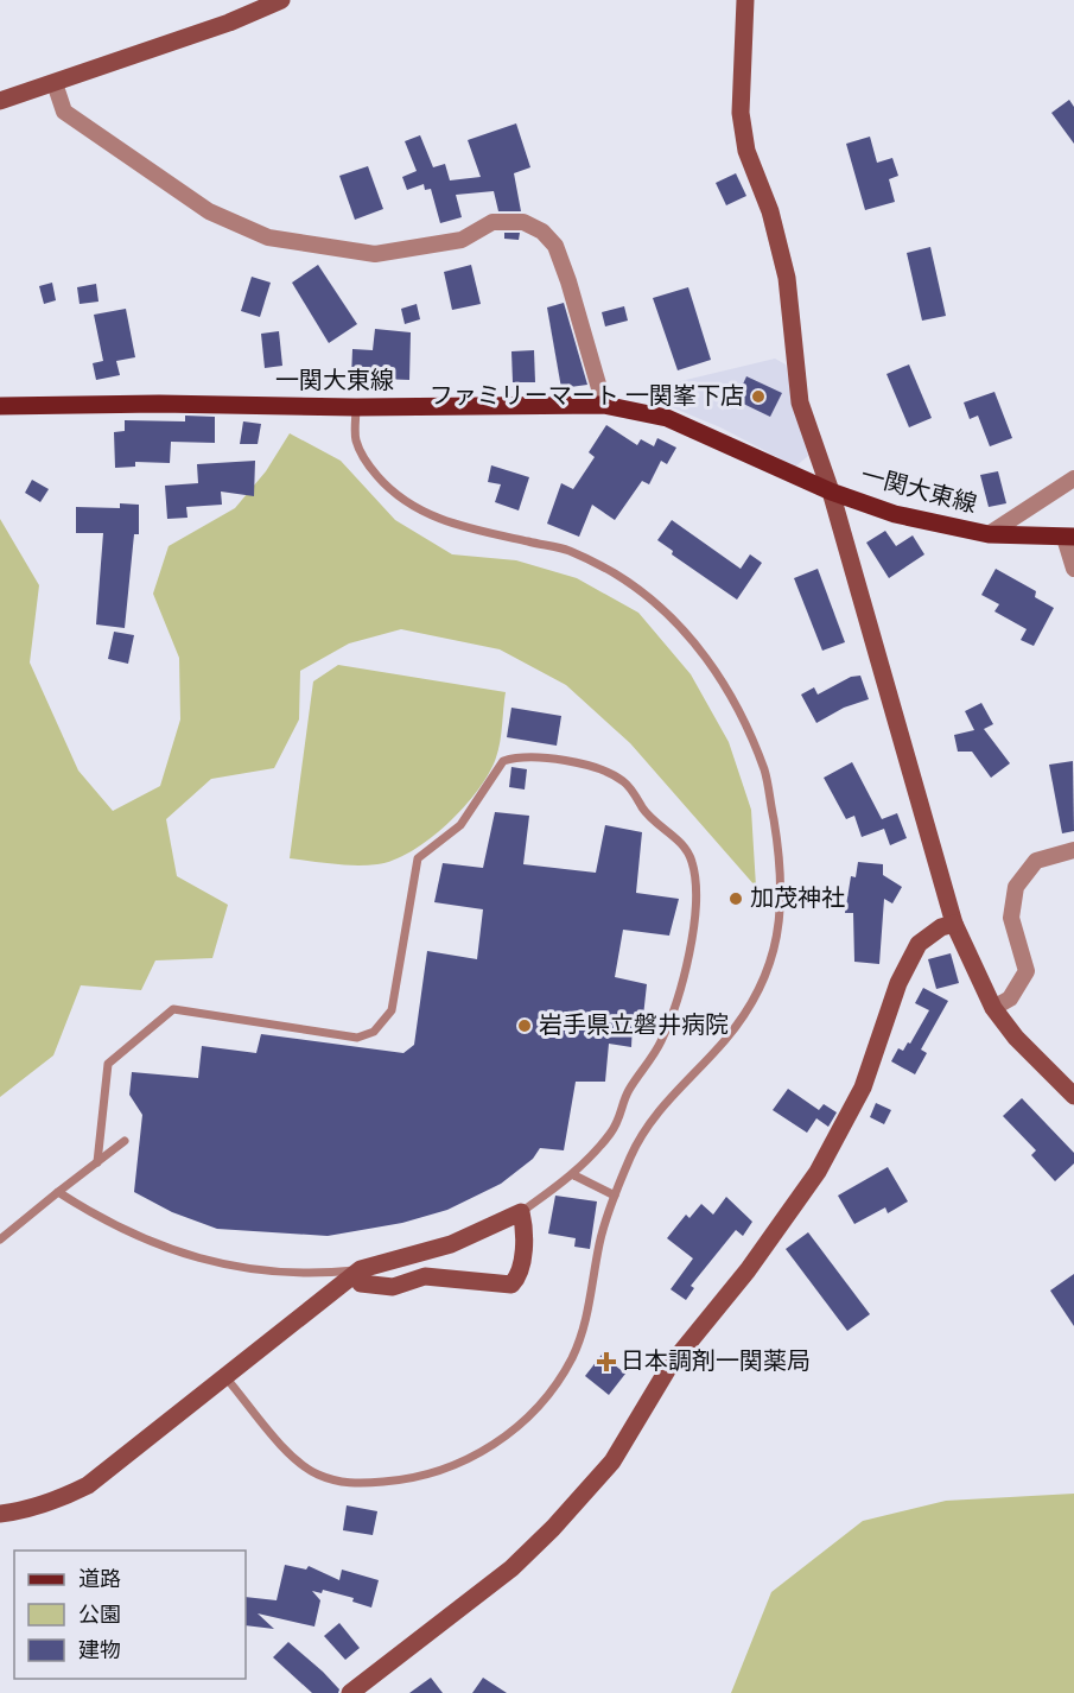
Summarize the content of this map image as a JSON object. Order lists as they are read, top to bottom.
{
  "streets": {
    "main road": ["一関大東線"]
  },
  "places": {
    "other": ["ファミリーマート 一関峯下店", "加茂神社", "岩手県立磐井病院"],
    "health": ["日本調剤一関薬局"]
  },
  "legend": ["道路", "公園", "建物"]
}
